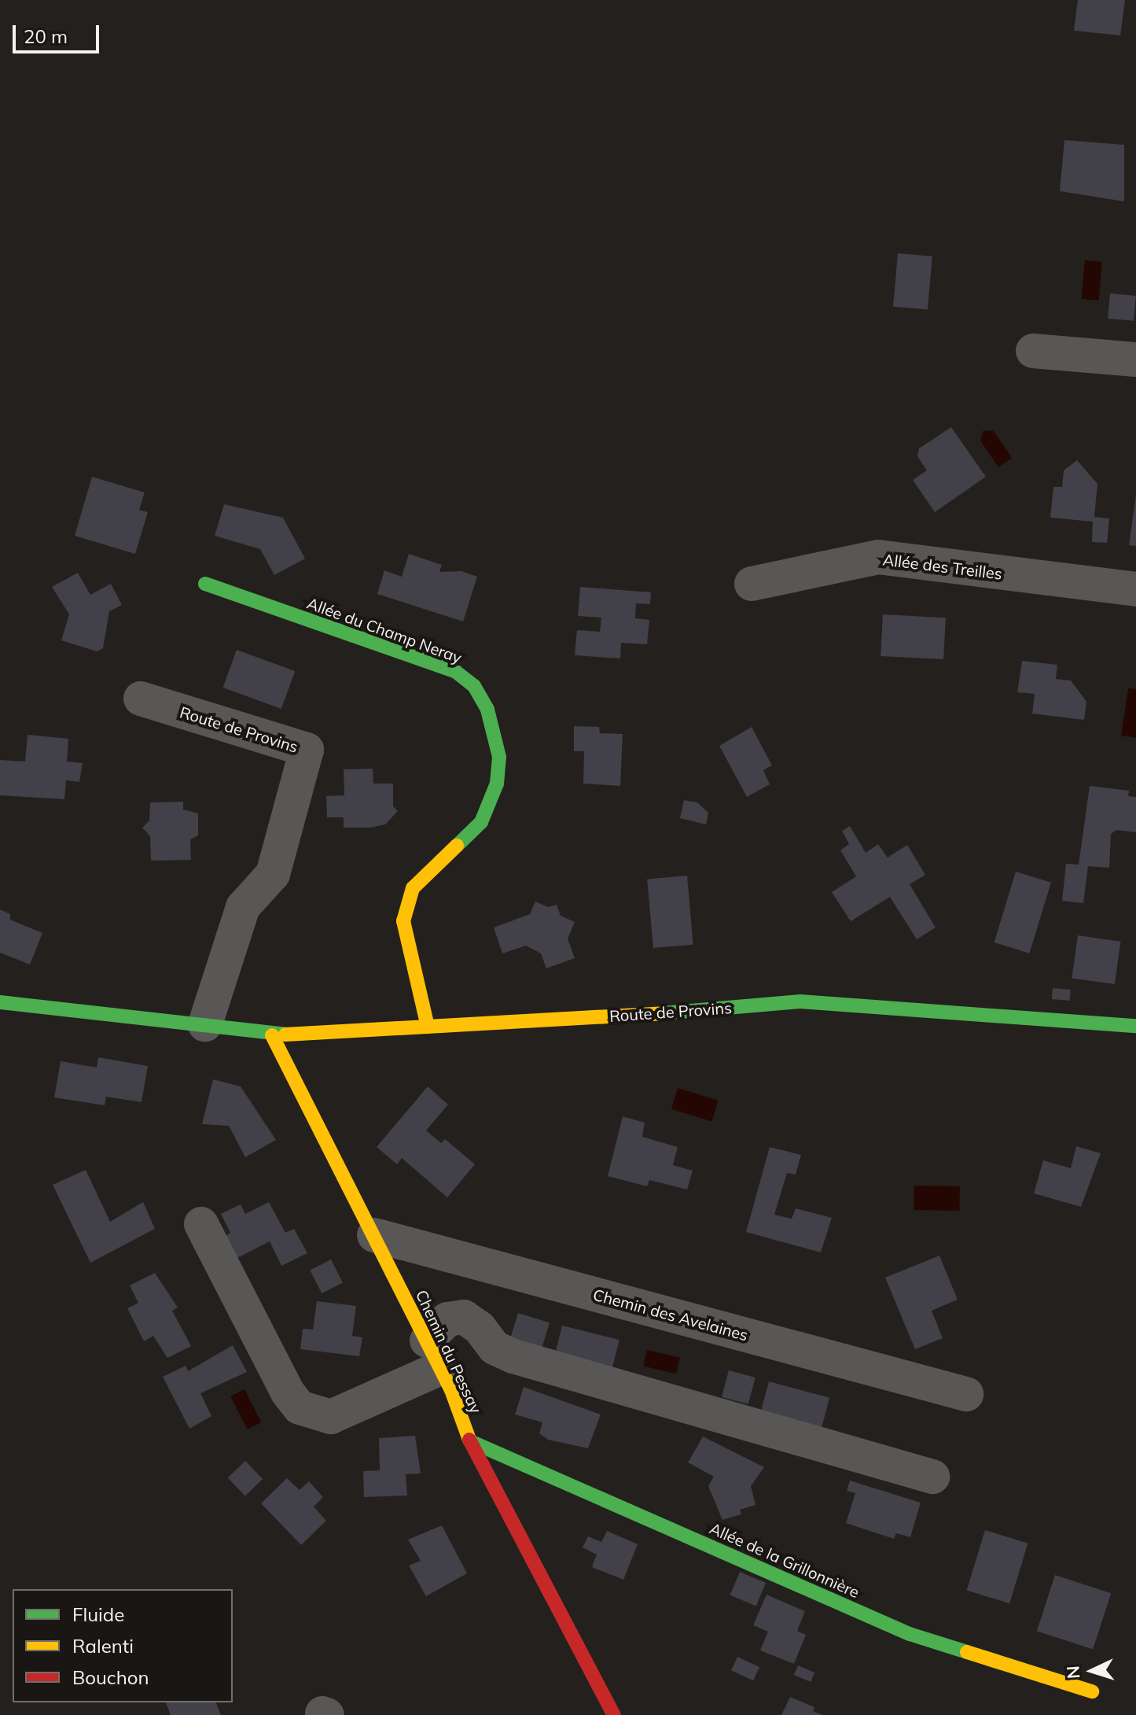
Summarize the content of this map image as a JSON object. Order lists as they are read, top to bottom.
{
  "streets": {
    "street": [
      "Allée des Treilles",
      "Allée du Champ Neray",
      "Route de Provins",
      "Chemin des Avelaines",
      "Chemin du Pessay",
      "Allée de la Grillonnière"
    ]
  },
  "crossings": [
    ["Allée du Champ Neray", "Route de Provins"],
    ["Route de Provins", "Chemin du Pessay"],
    ["Chemin des Avelaines", "Chemin du Pessay"],
    ["Chemin du Pessay", "Allée de la Grillonnière"]
  ],
  "legend": ["Fluide", "Ralenti", "Bouchon"],
  "scale_bar": "20 m",
  "north": "left"
}
